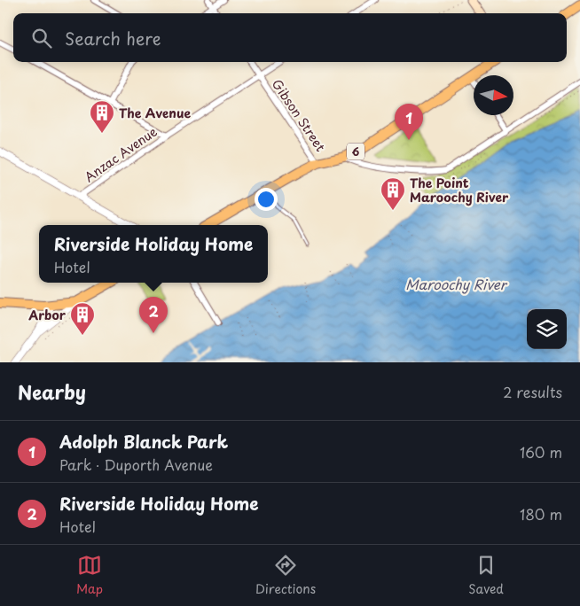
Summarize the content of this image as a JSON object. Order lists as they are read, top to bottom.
{
  "streets": {
    "main road": ["6"],
    "street": ["Gibson Street", "Anzac Avenue"]
  },
  "crossings": [
    ["Gibson Street", "6"],
    ["Gibson Street", "Anzac Avenue"]
  ],
  "water": ["Maroochy River"],
  "places": {
    "building": ["The Avenue", "The Point Maroochy River", "Arbor"]
  },
  "north": "right",
  "page": {
    "search": "Search here",
    "pins": ["1", "2"],
    "popup": ["Riverside Holiday Home", "Hotel"],
    "heading": ["Nearby", "2 results"],
    "list": [
      {
        "mark": "1",
        "name": "Adolph Blanck Park",
        "note": "Park · Duporth Avenue",
        "value": "160 m"
      },
      {
        "mark": "2",
        "name": "Riverside Holiday Home",
        "note": "Hotel",
        "value": "180 m"
      }
    ],
    "nav": ["Map", "Directions", "Saved"]
  }
}
